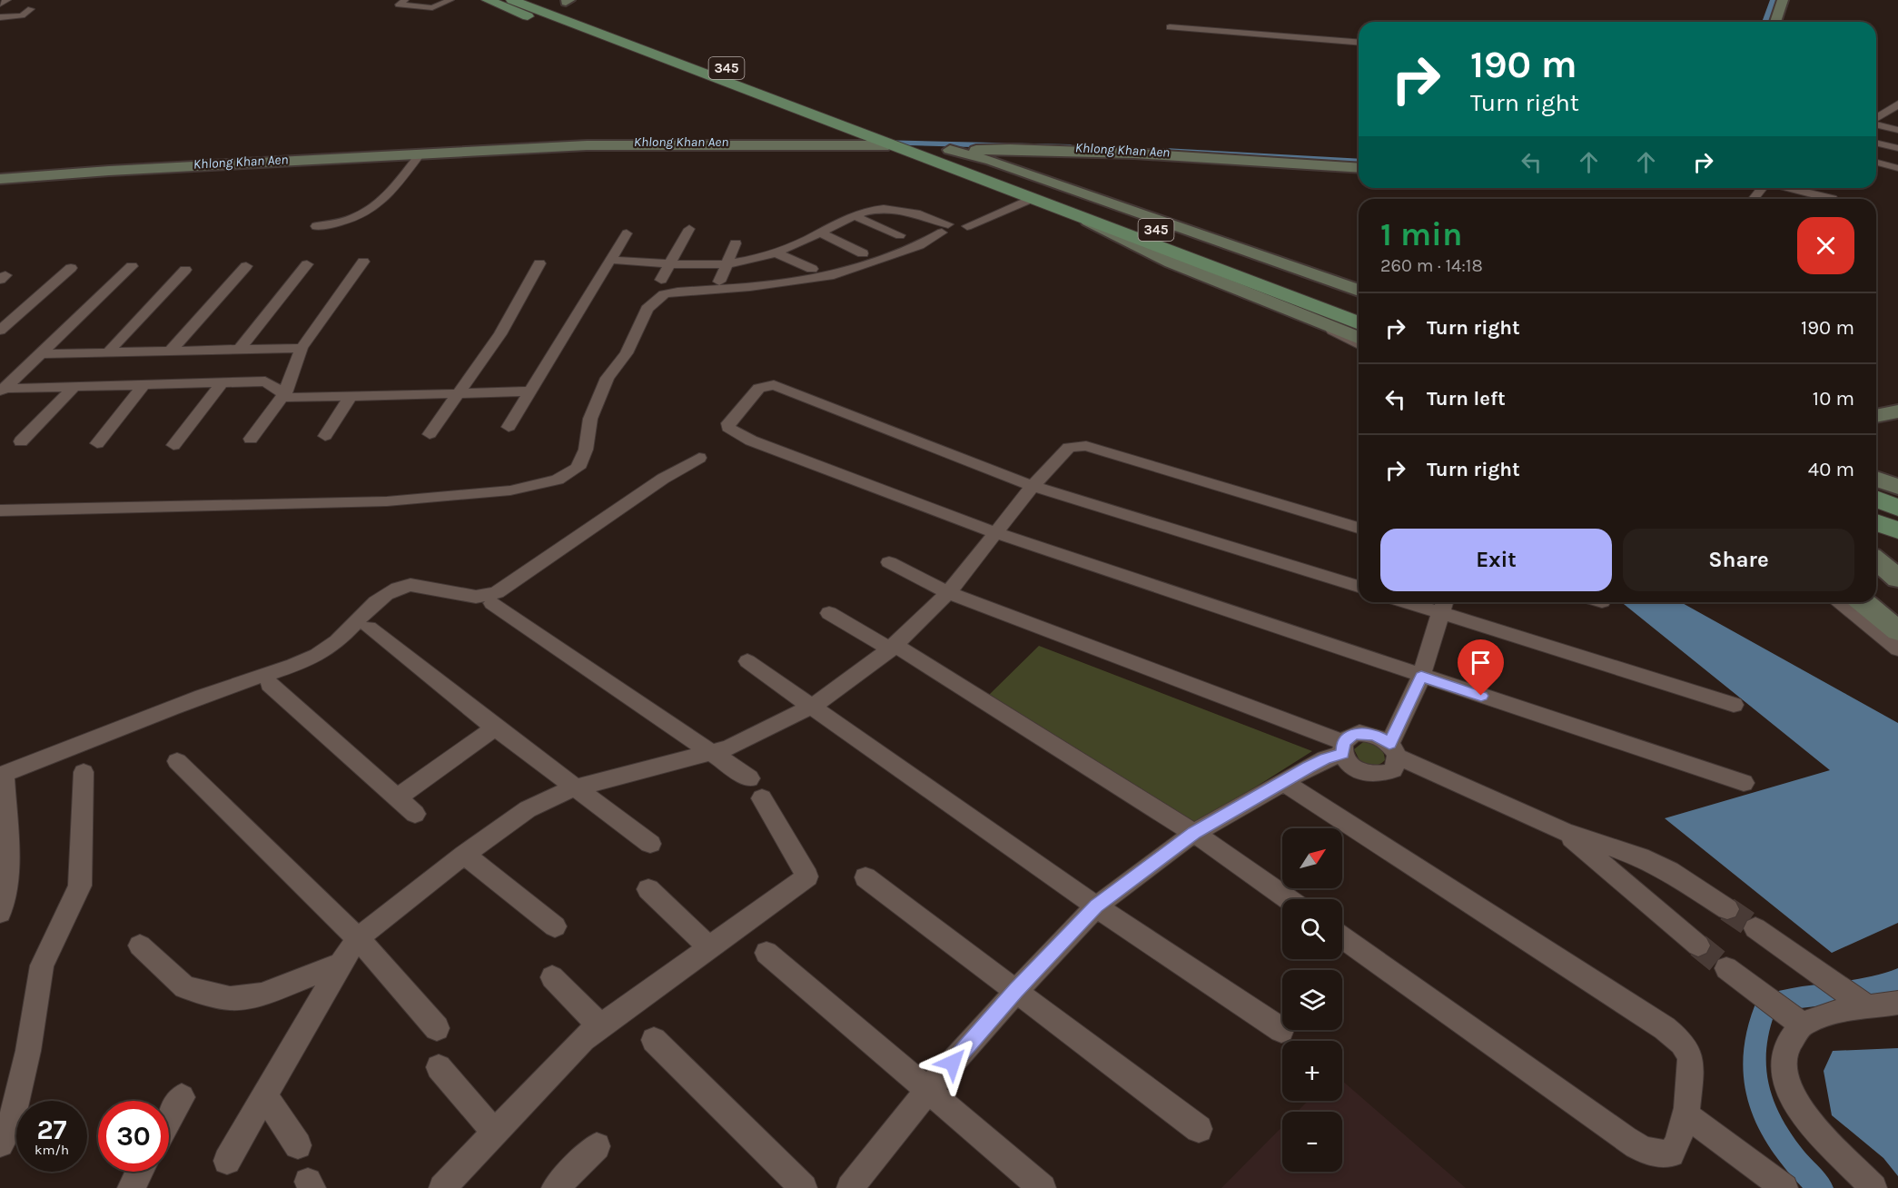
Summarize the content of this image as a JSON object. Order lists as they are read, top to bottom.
{
  "streets": {
    "main road": ["345"]
  },
  "water": ["Khlong Khan Aen"],
  "north": "top right",
  "page": {
    "turn": ["190 m", "Turn right"],
    "heading": ["1 min", "260 m · 14:18"],
    "list": [
      {
        "name": "Turn right",
        "value": "190 m"
      },
      {
        "name": "Turn left",
        "value": "10 m"
      },
      {
        "name": "Turn right",
        "value": "40 m"
      }
    ],
    "buttons": ["Exit", "Share"],
    "map_buttons": ["+", "−"],
    "speed": "27 km/h",
    "limit": "30"
  }
}
